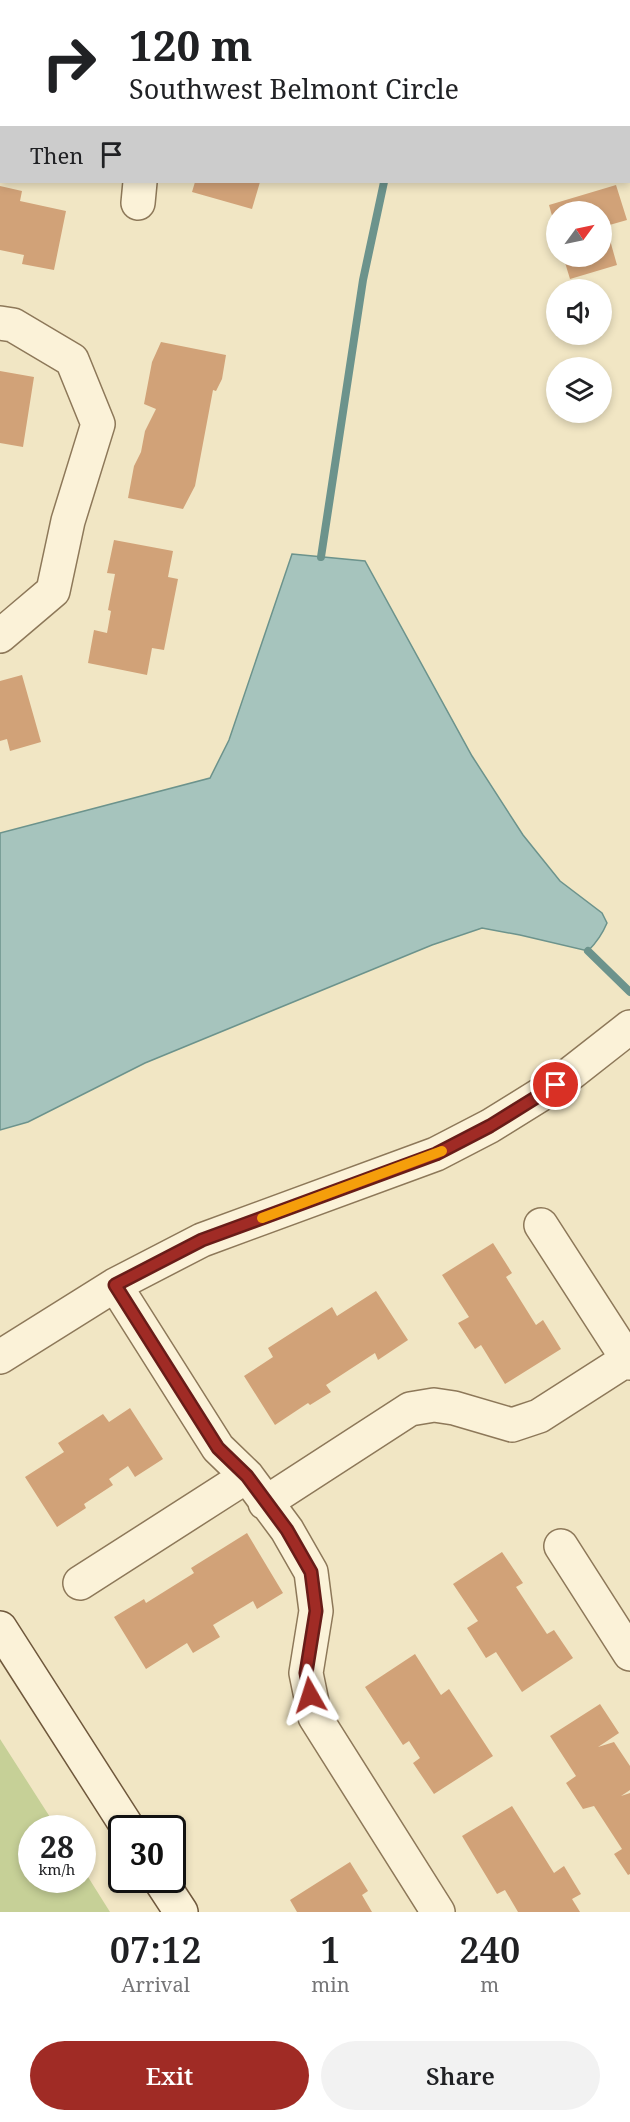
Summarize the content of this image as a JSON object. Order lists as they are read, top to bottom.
{
  "north": "top right",
  "page": {
    "turn": ["120 m", "Southwest Belmont Circle"],
    "then": "Then",
    "speed": "28 km/h",
    "limit": "30",
    "eta": [
      "07:12",
      "Arrival",
      "1",
      "min",
      "240",
      "m"
    ],
    "buttons": ["Exit", "Share"]
  }
}
